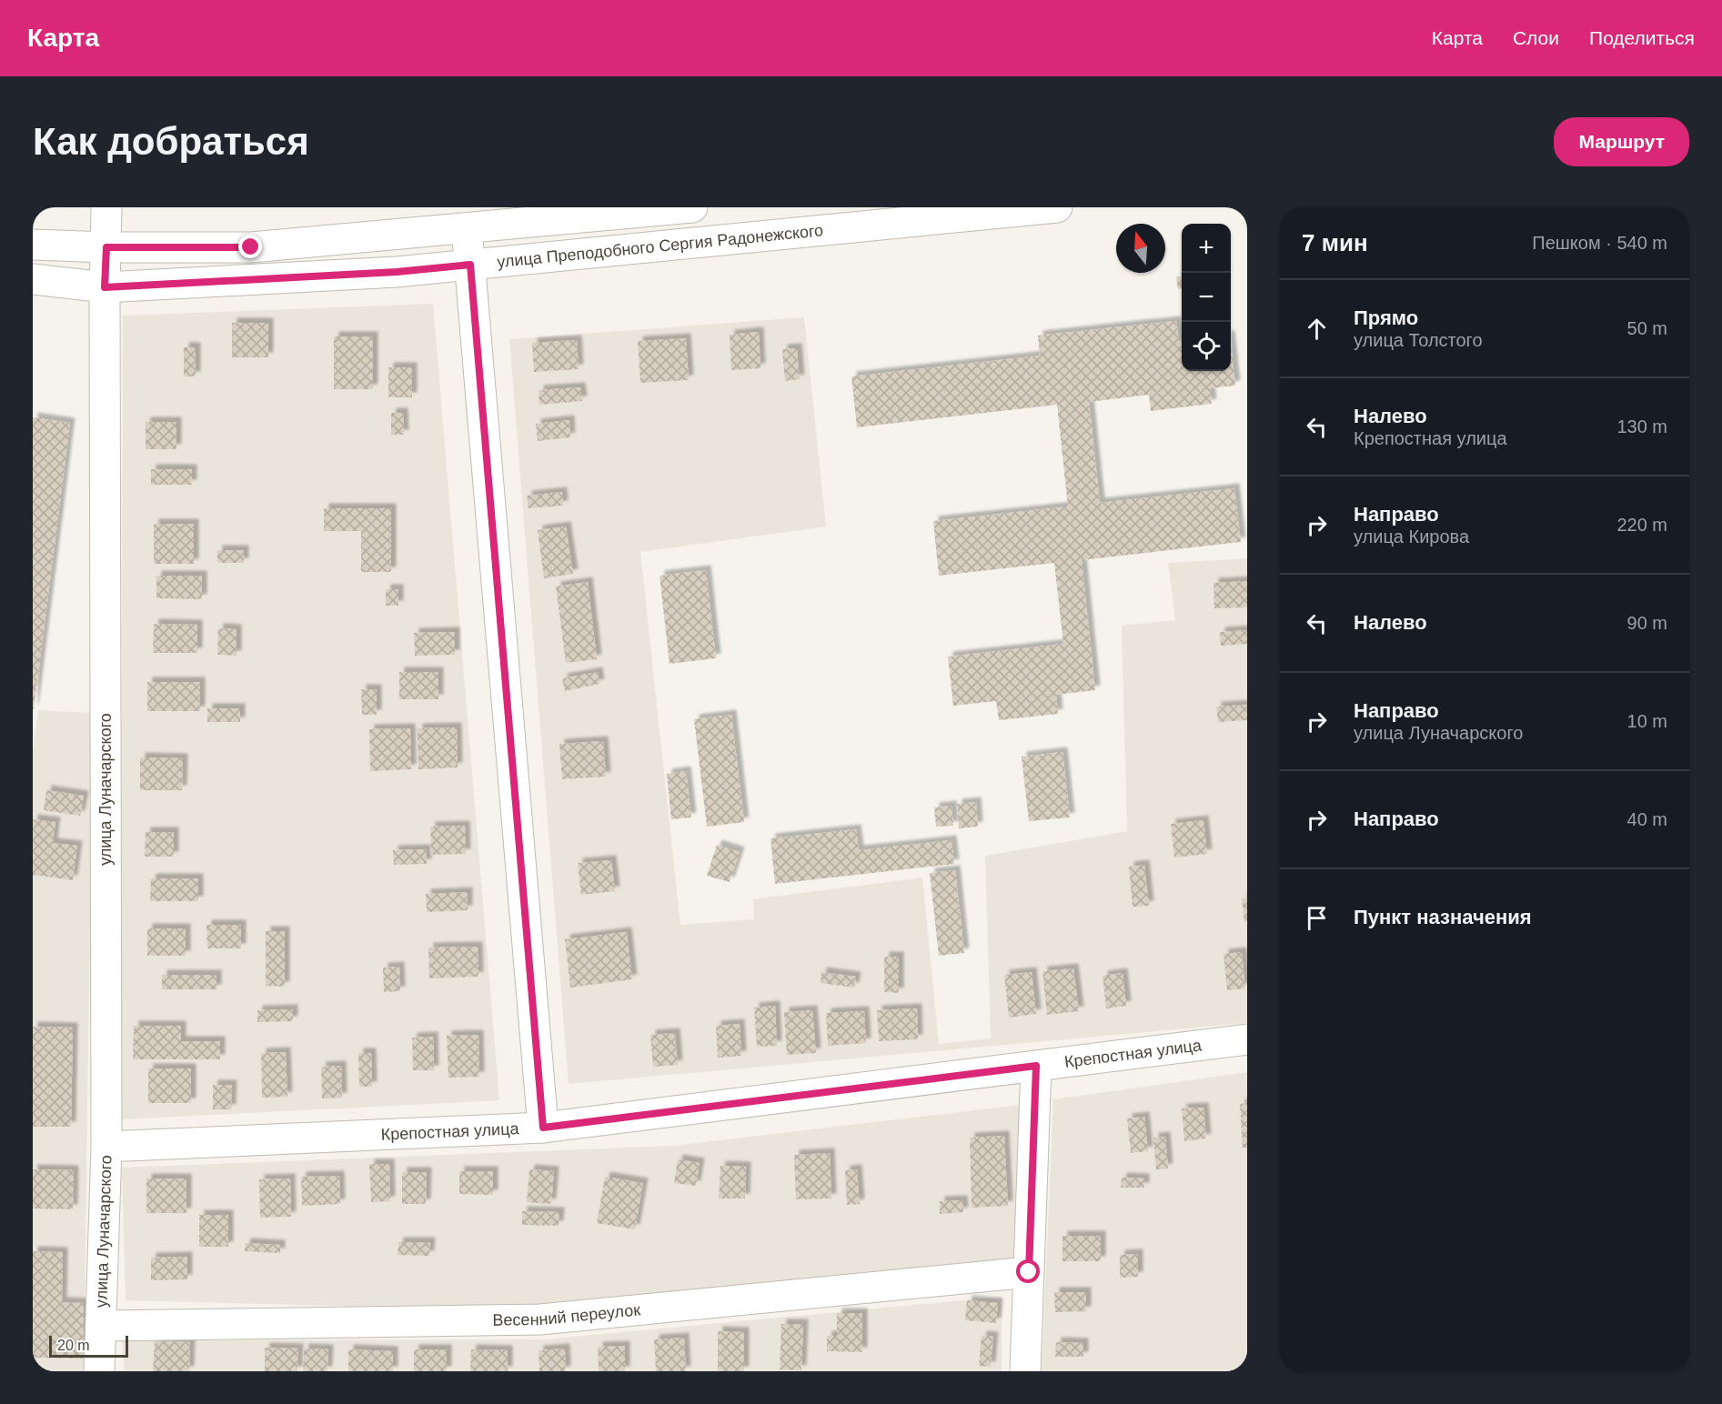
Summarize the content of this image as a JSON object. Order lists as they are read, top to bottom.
{
  "streets": {
    "street": [
      "улица Преподобного Сергия Радонежского",
      "улица Луначарского",
      "Крепостная улица",
      "Весенний переулок"
    ]
  },
  "crossings": [
    ["улица Преподобного Сергия Радонежского", "улица Луначарского"],
    ["улица Луначарского", "Крепостная улица"],
    ["улица Луначарского", "Весенний переулок"]
  ],
  "scale_bar": "20 m",
  "north": "top",
  "page": {
    "header": "Карта",
    "nav": ["Карта", "Слои", "Поделиться"],
    "buttons": "Маршрут",
    "title": "Как добраться",
    "heading": ["7 мин", "Пешком · 540 m"],
    "map_buttons": ["+", "−"],
    "list": [
      ["Прямо", "улица Толстого", "50 m"],
      ["Налево", "Крепостная улица", "130 m"],
      ["Направо", "улица Кирова", "220 m"],
      ["Налево", "90 m"],
      ["Направо", "улица Луначарского", "10 m"],
      ["Направо", "40 m"],
      "Пункт назначения"
    ],
    "scale": "20 m"
  }
}
